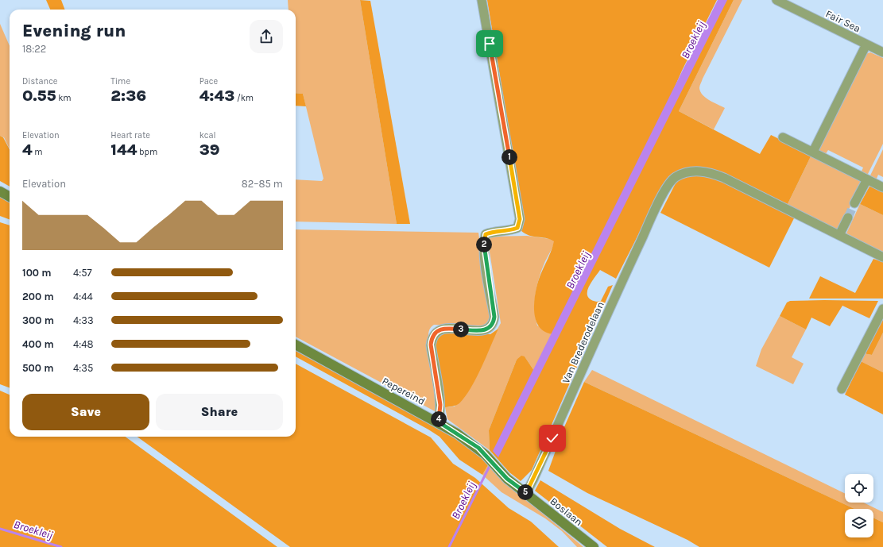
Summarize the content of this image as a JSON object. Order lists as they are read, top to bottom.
{
  "streets": {
    "main road": ["Pepereind", "Boslaan"],
    "street": ["Fair Sea", "Van Brederodelaan"]
  },
  "crossings": [
    ["Van Brederodelaan", "Pepereind"],
    ["Van Brederodelaan", "Boslaan"],
    ["Pepereind", "Boslaan"]
  ],
  "water": ["Broekleij"],
  "page": {
    "heading": ["Evening run", "18:22"],
    "stats": [
      ["Distance", "0.55 km"],
      ["Time", "2:36"],
      ["Pace", "4:43 /km"],
      ["Elevation", "4 m"],
      ["Heart rate", "144 bpm"],
      ["kcal", "39"]
    ],
    "pins": [
      "1",
      "2",
      "3",
      "4",
      "5"
    ],
    "chart": ["Elevation", "82–85 m"],
    "list": [
      {
        "name": "100 m",
        "note": "4:57"
      },
      {
        "name": "200 m",
        "note": "4:44"
      },
      {
        "name": "300 m",
        "note": "4:33"
      },
      {
        "name": "400 m",
        "note": "4:48"
      },
      {
        "name": "500 m",
        "note": "4:35"
      }
    ],
    "buttons": ["Save", "Share"]
  }
}
